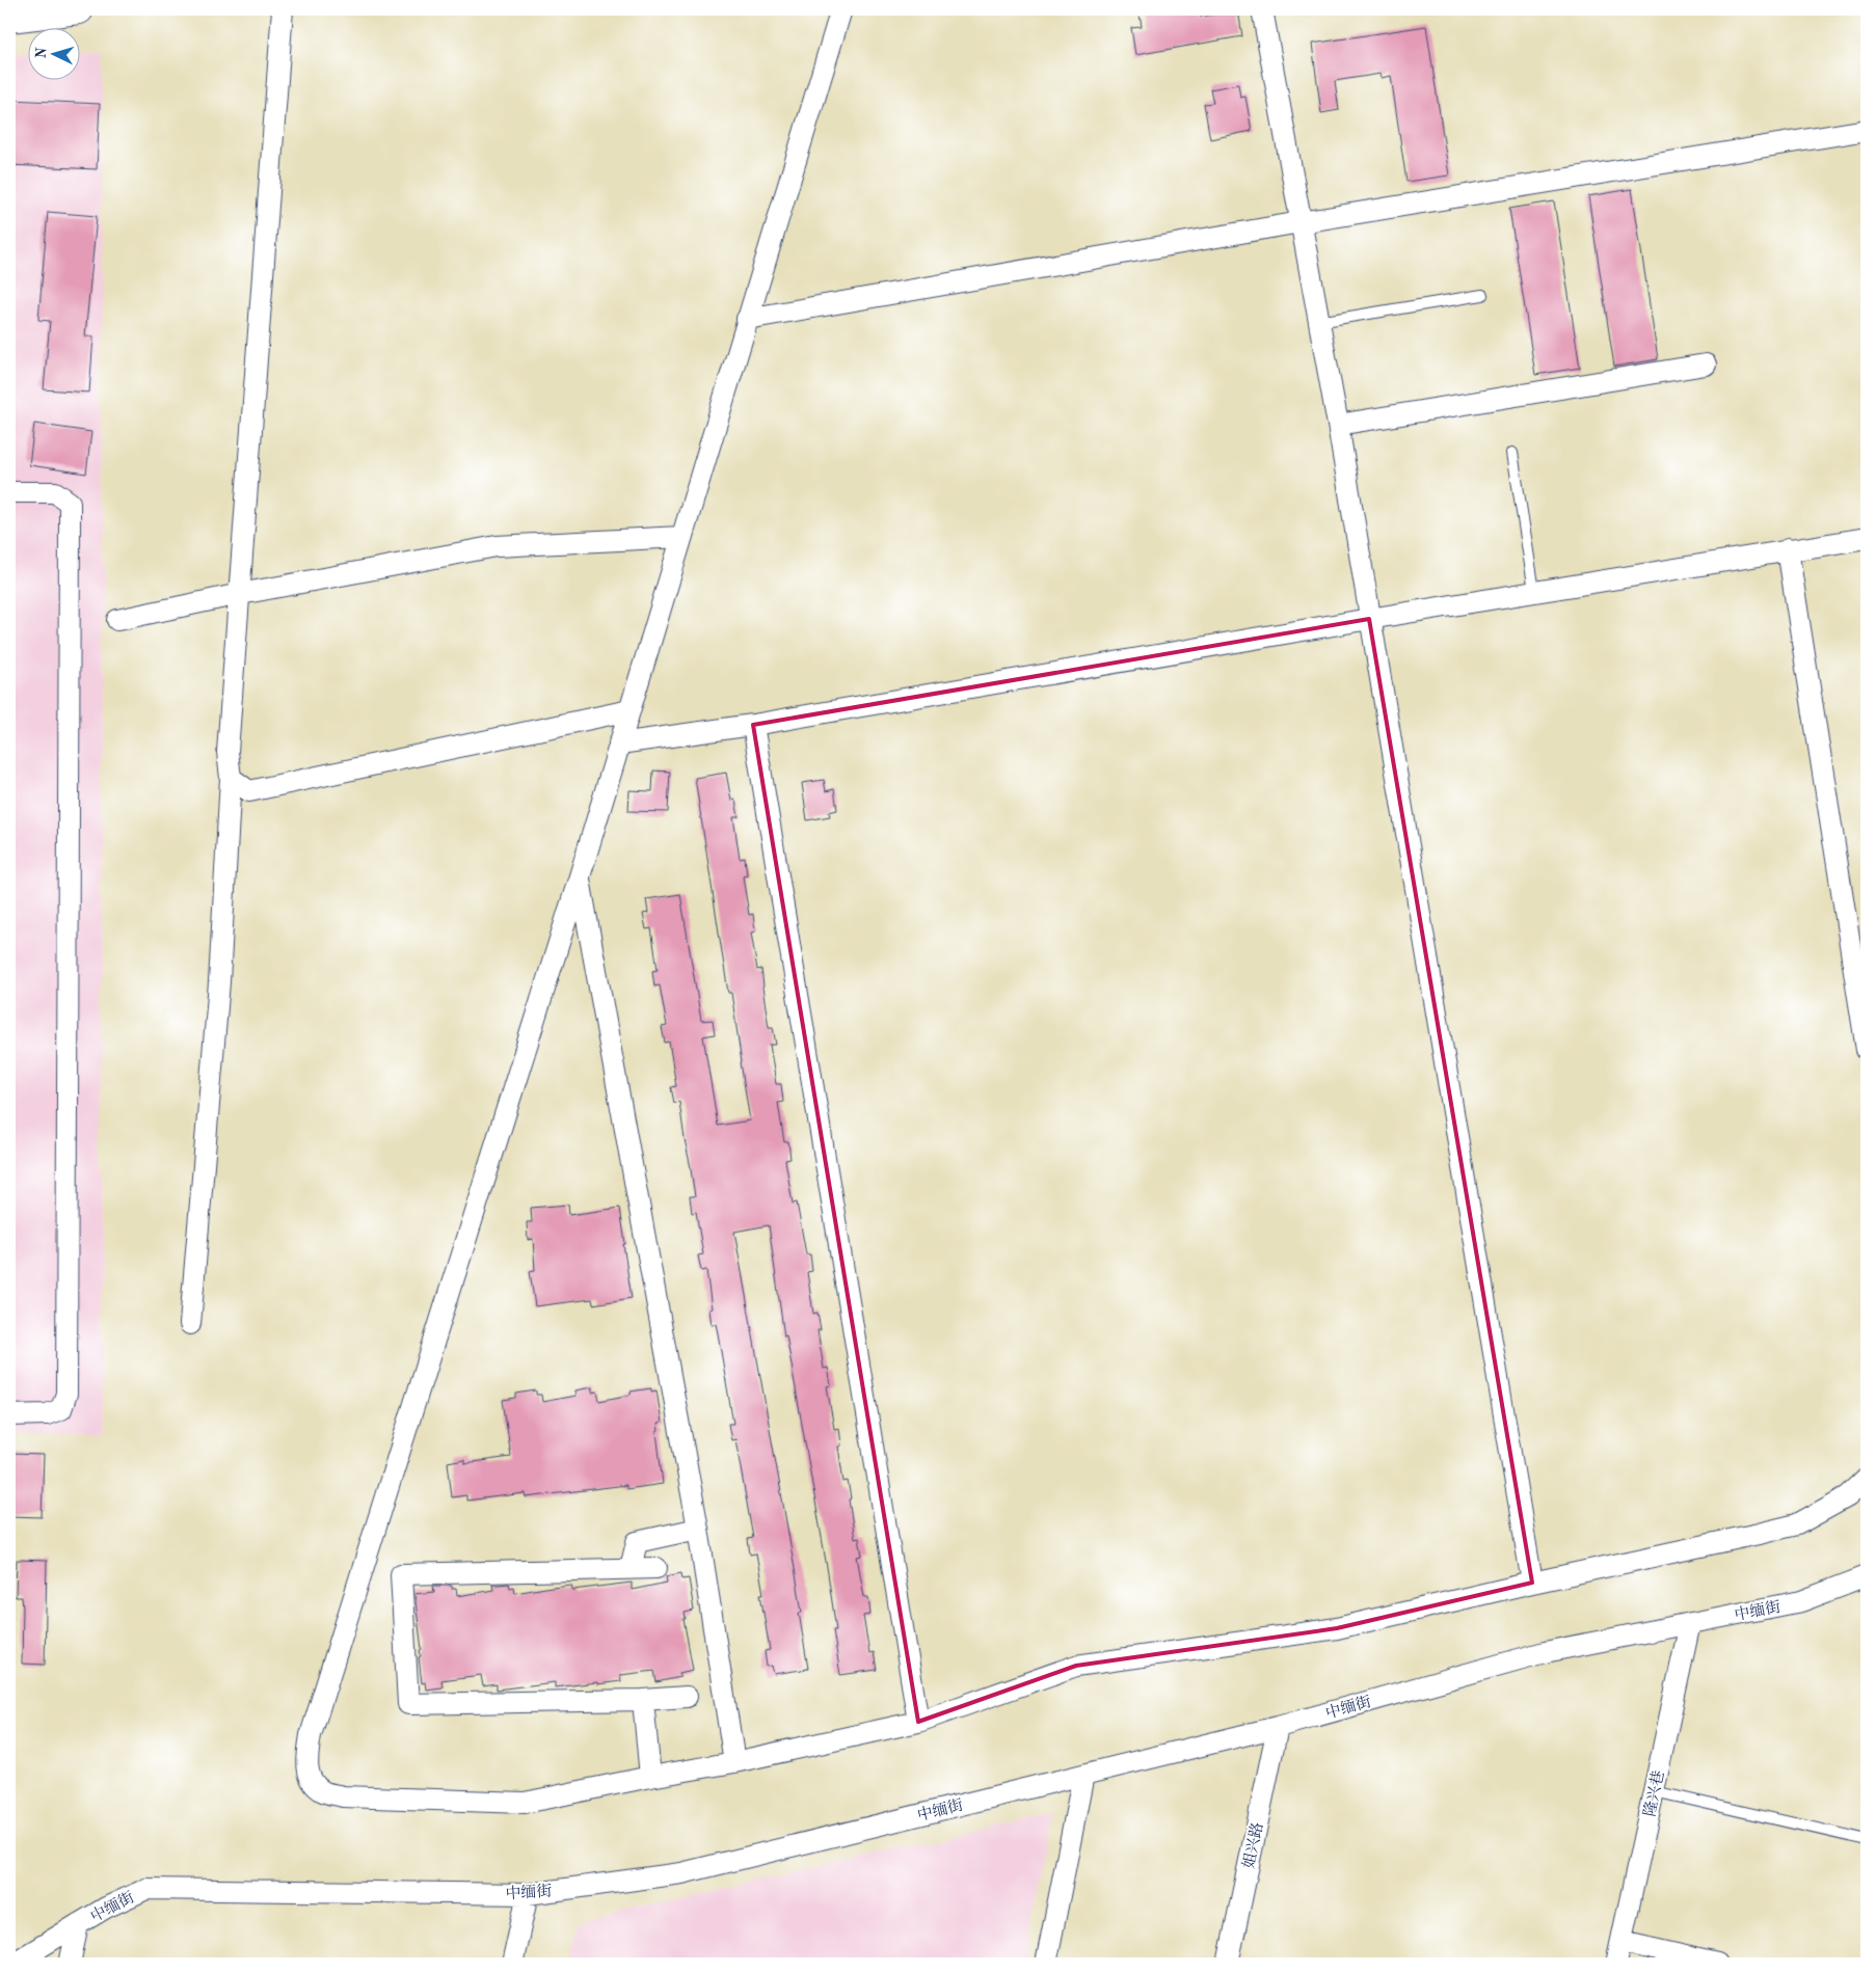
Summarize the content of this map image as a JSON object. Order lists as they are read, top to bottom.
{
  "streets": {
    "street": ["中缅街", "隆兴巷", "姐兴路"]
  },
  "crossings": [
    ["中缅街", "隆兴巷"],
    ["中缅街", "姐兴路"]
  ],
  "north": "left"
}
